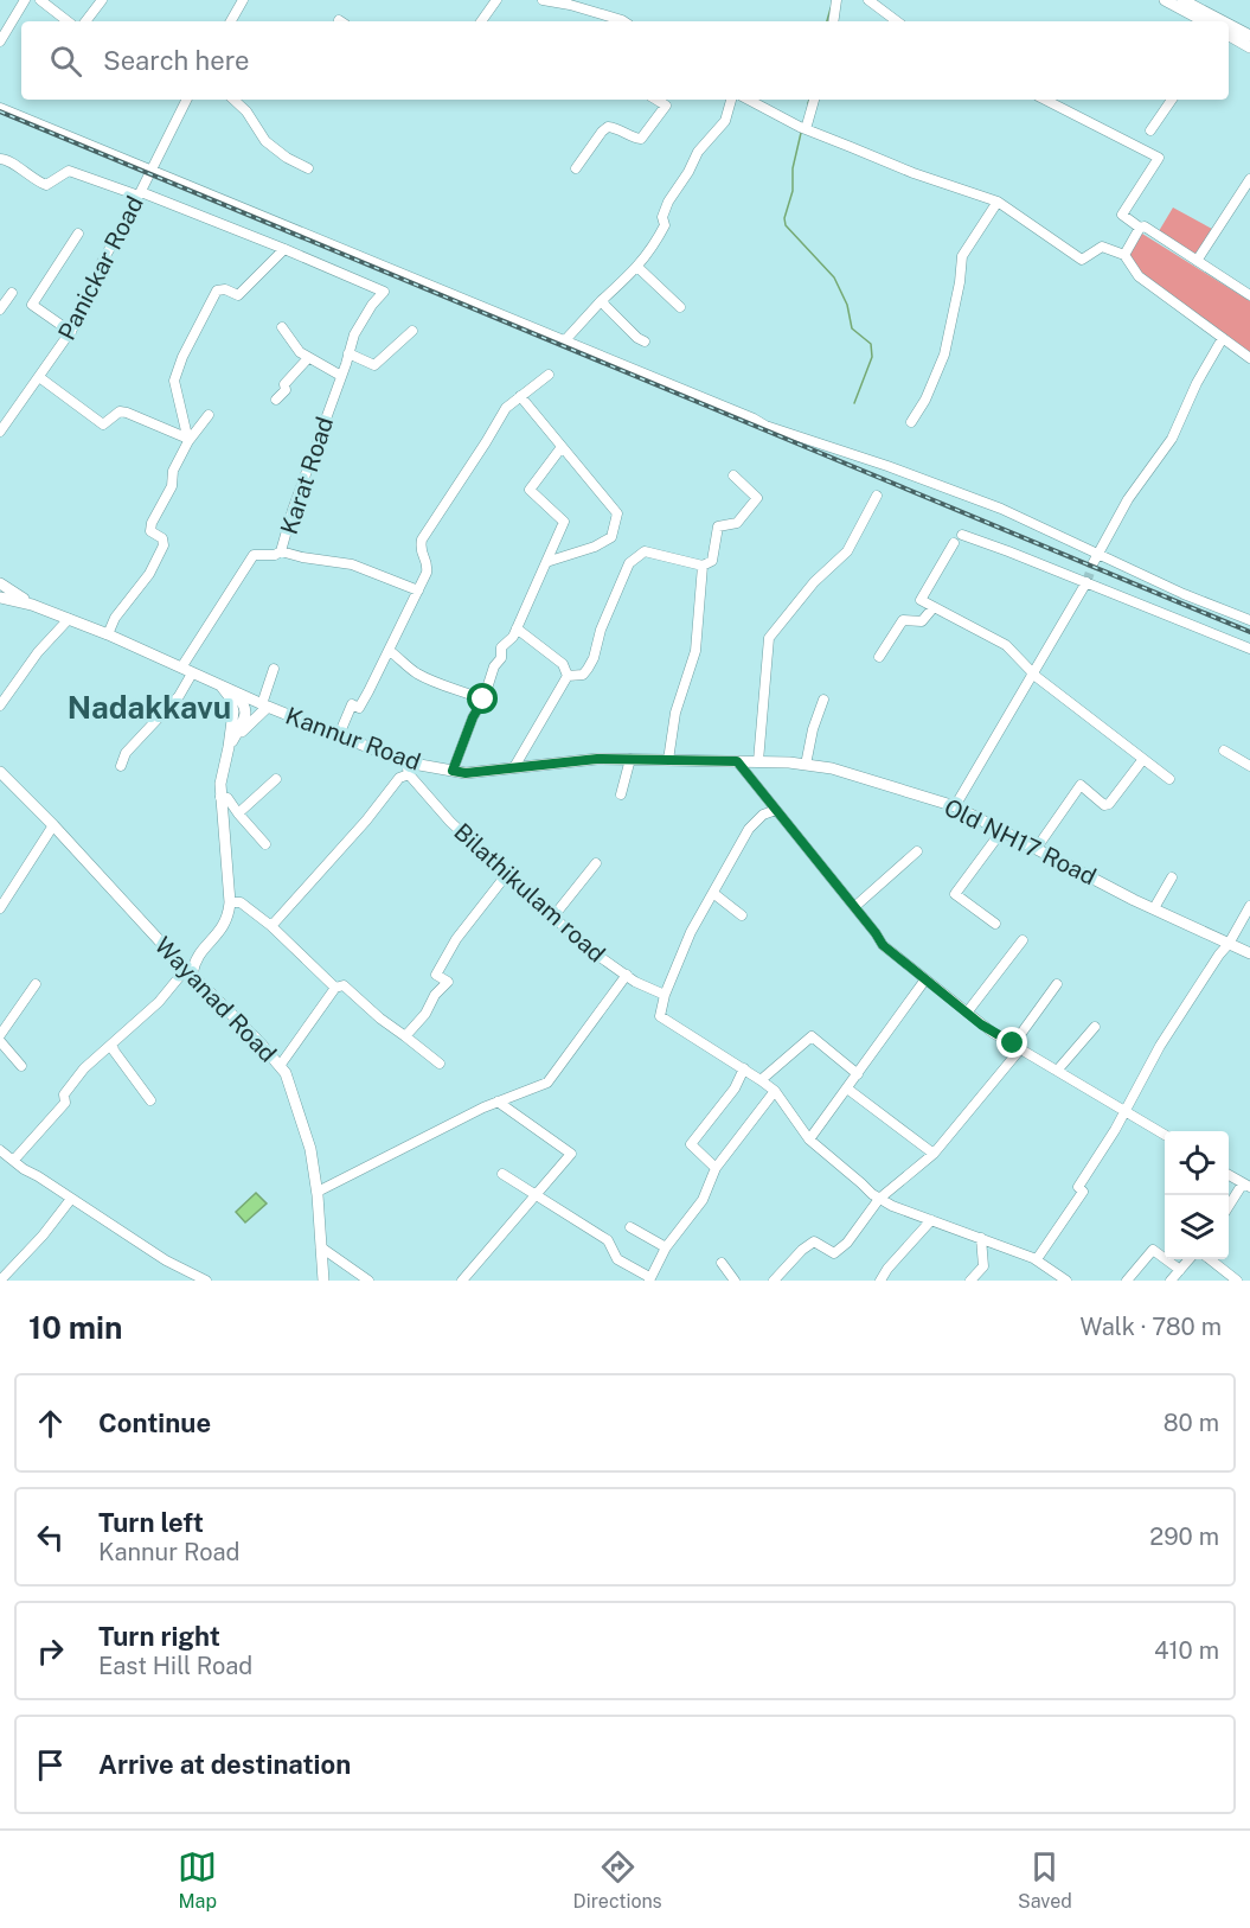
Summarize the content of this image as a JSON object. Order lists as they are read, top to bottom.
{
  "streets": {
    "main road": ["Kannur Road", "Old NH17 Road", "Wayanad Road"],
    "street": ["Panickar Road", "Karat Road", "Bilathikulam road"]
  },
  "crossings": [
    ["Karat Road", "Kannur Road"],
    ["Kannur Road", "Old NH17 Road"],
    ["Kannur Road", "Bilathikulam road"]
  ],
  "districts": ["Nadakkavu"],
  "page": {
    "search": "Search here",
    "heading": ["10 min", "Walk · 780 m"],
    "list": [
      ["Continue", "80 m"],
      ["Turn left", "Kannur Road", "290 m"],
      ["Turn right", "East Hill Road", "410 m"],
      "Arrive at destination"
    ],
    "nav": ["Map", "Directions", "Saved"]
  }
}
